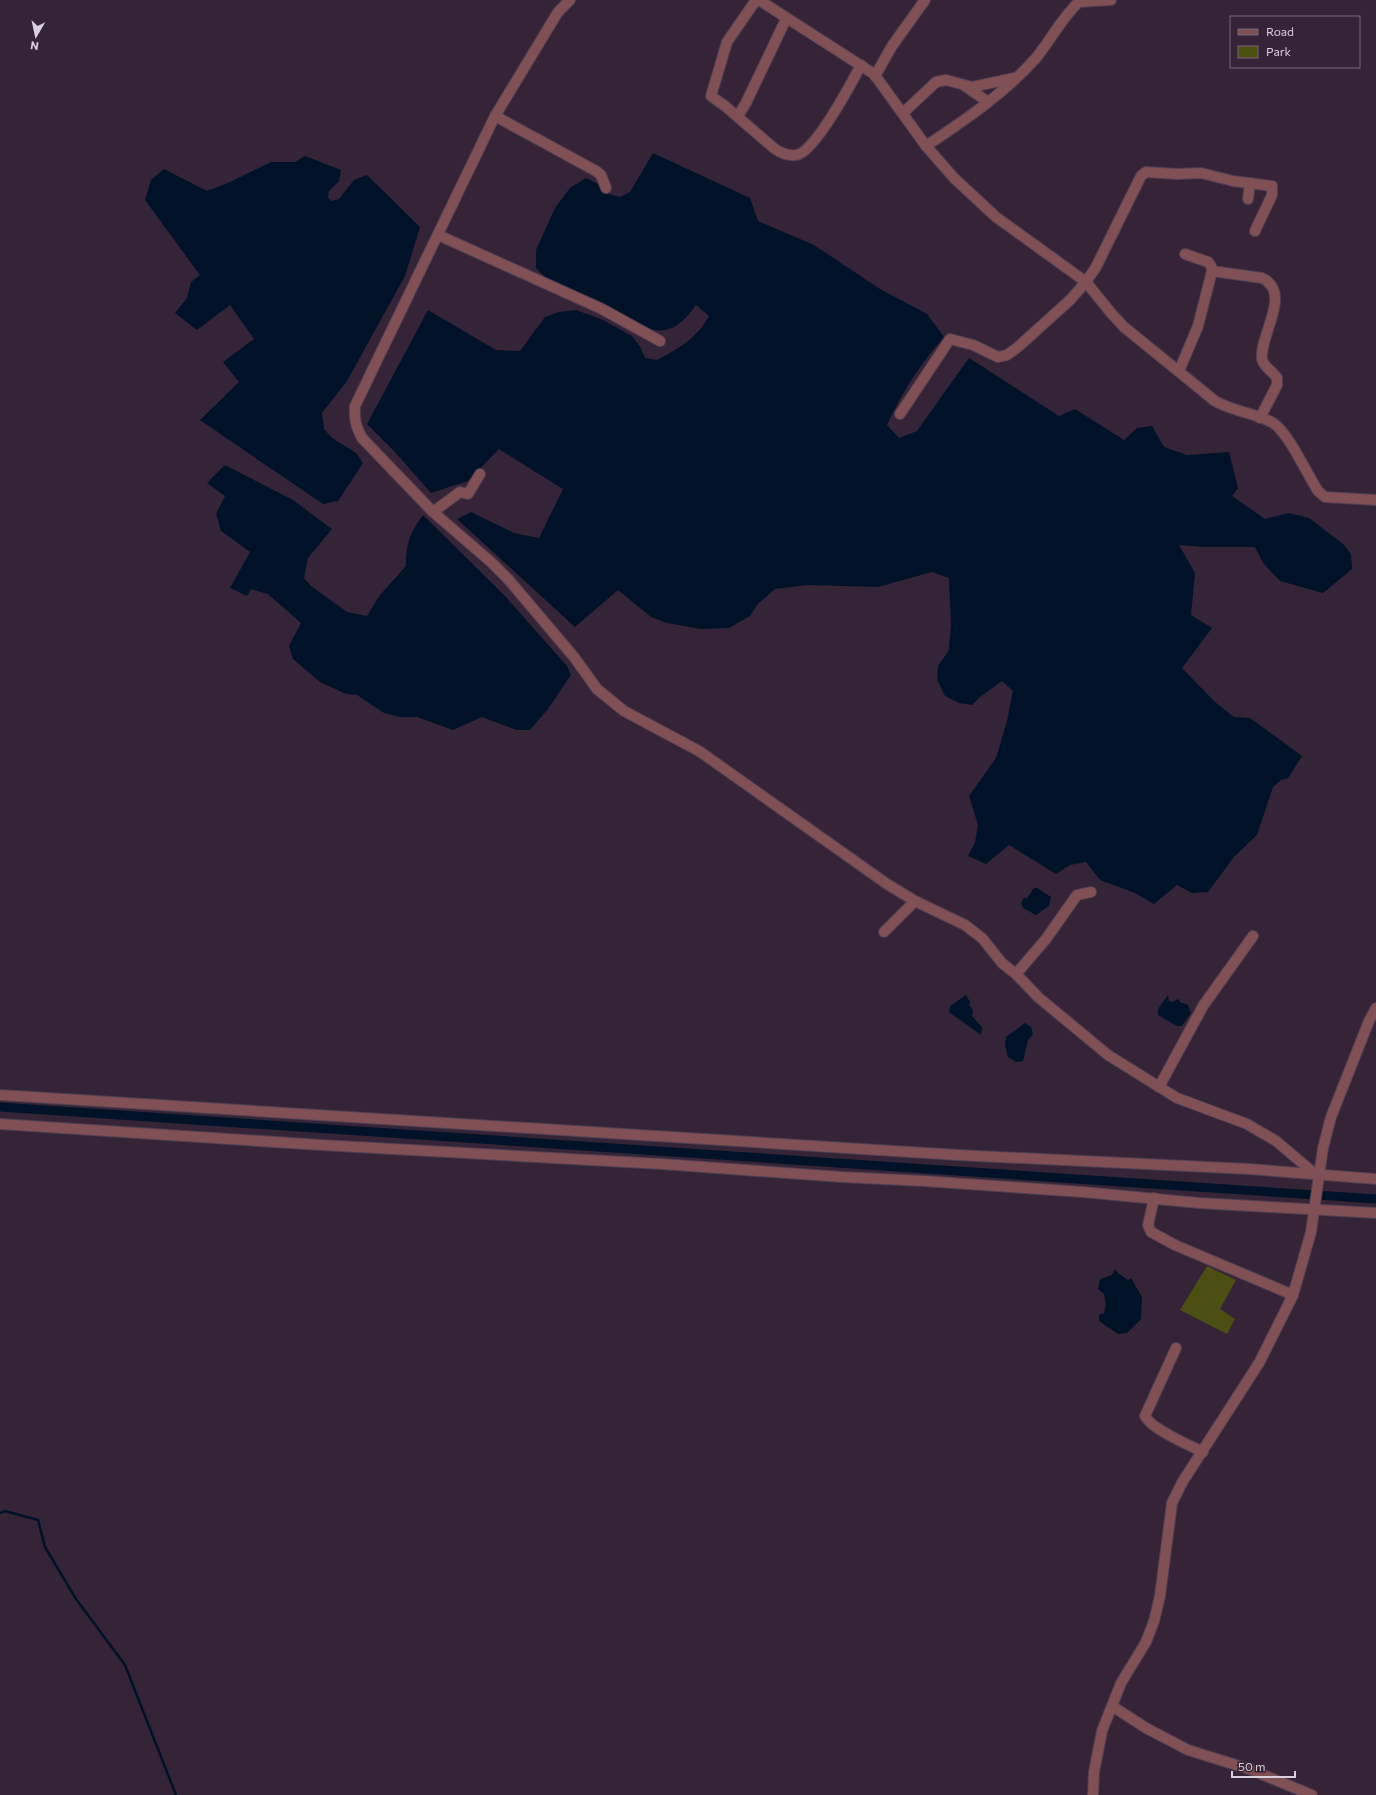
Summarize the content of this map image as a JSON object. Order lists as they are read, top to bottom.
{
  "legend": ["Road", "Park"],
  "scale_bar": "50 m",
  "north": "bottom"
}
